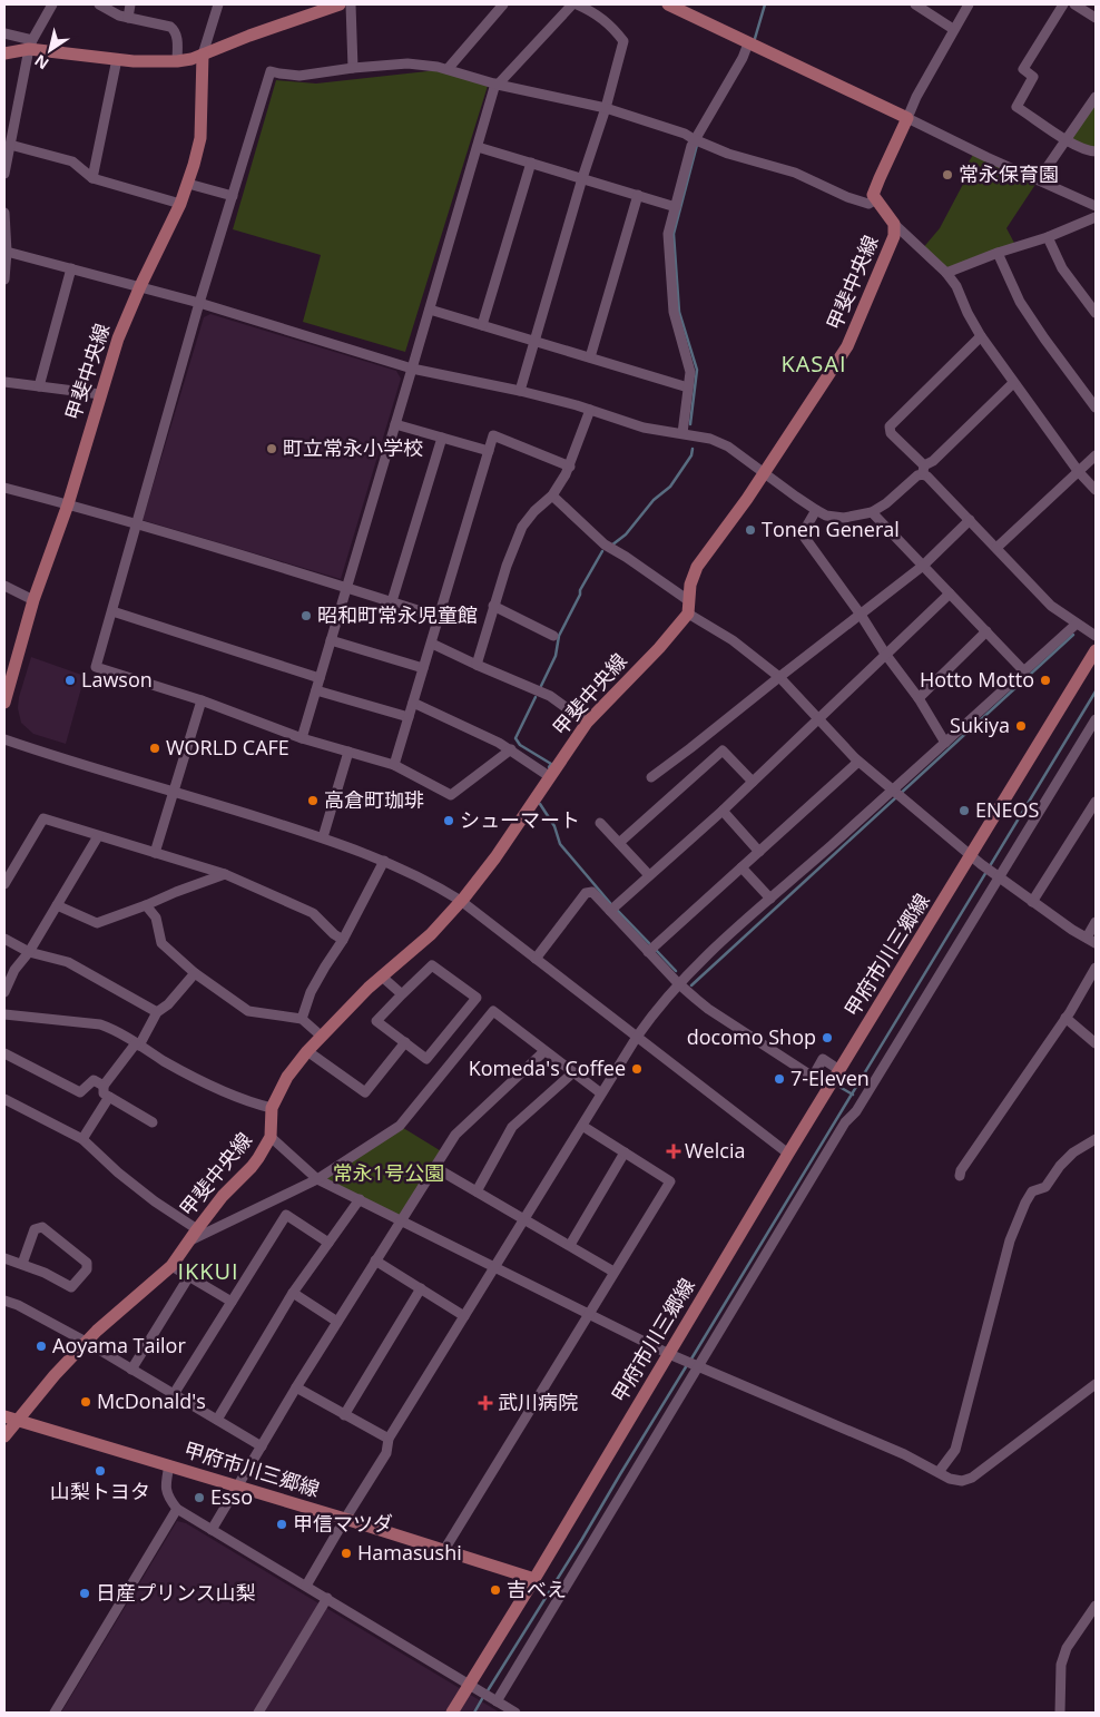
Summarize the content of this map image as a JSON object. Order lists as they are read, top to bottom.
{
  "streets": {
    "main road": ["甲斐中央線", "甲府市川三郷線"]
  },
  "crossings": [
    ["甲斐中央線", "甲府市川三郷線"]
  ],
  "districts": ["KASAI", "IKKUI"],
  "parks": ["常永1号公園"],
  "places": {
    "other": [
      "常永保育園",
      "町立常永小学校",
      "Tonen General",
      "昭和町常永児童館",
      "Lawson",
      "Hotto Motto",
      "Sukiya",
      "WORLD CAFE",
      "高倉町珈琲",
      "ENEOS",
      "シューマート",
      "docomo Shop",
      "Komeda's Coffee",
      "7-Eleven",
      "Aoyama Tailor",
      "McDonald's",
      "山梨トヨタ",
      "Esso",
      "甲信マツダ",
      "Hamasushi",
      "吉べえ",
      "日産プリンス山梨"
    ],
    "health": ["Welcia", "武川病院"]
  },
  "north": "bottom left"
}
